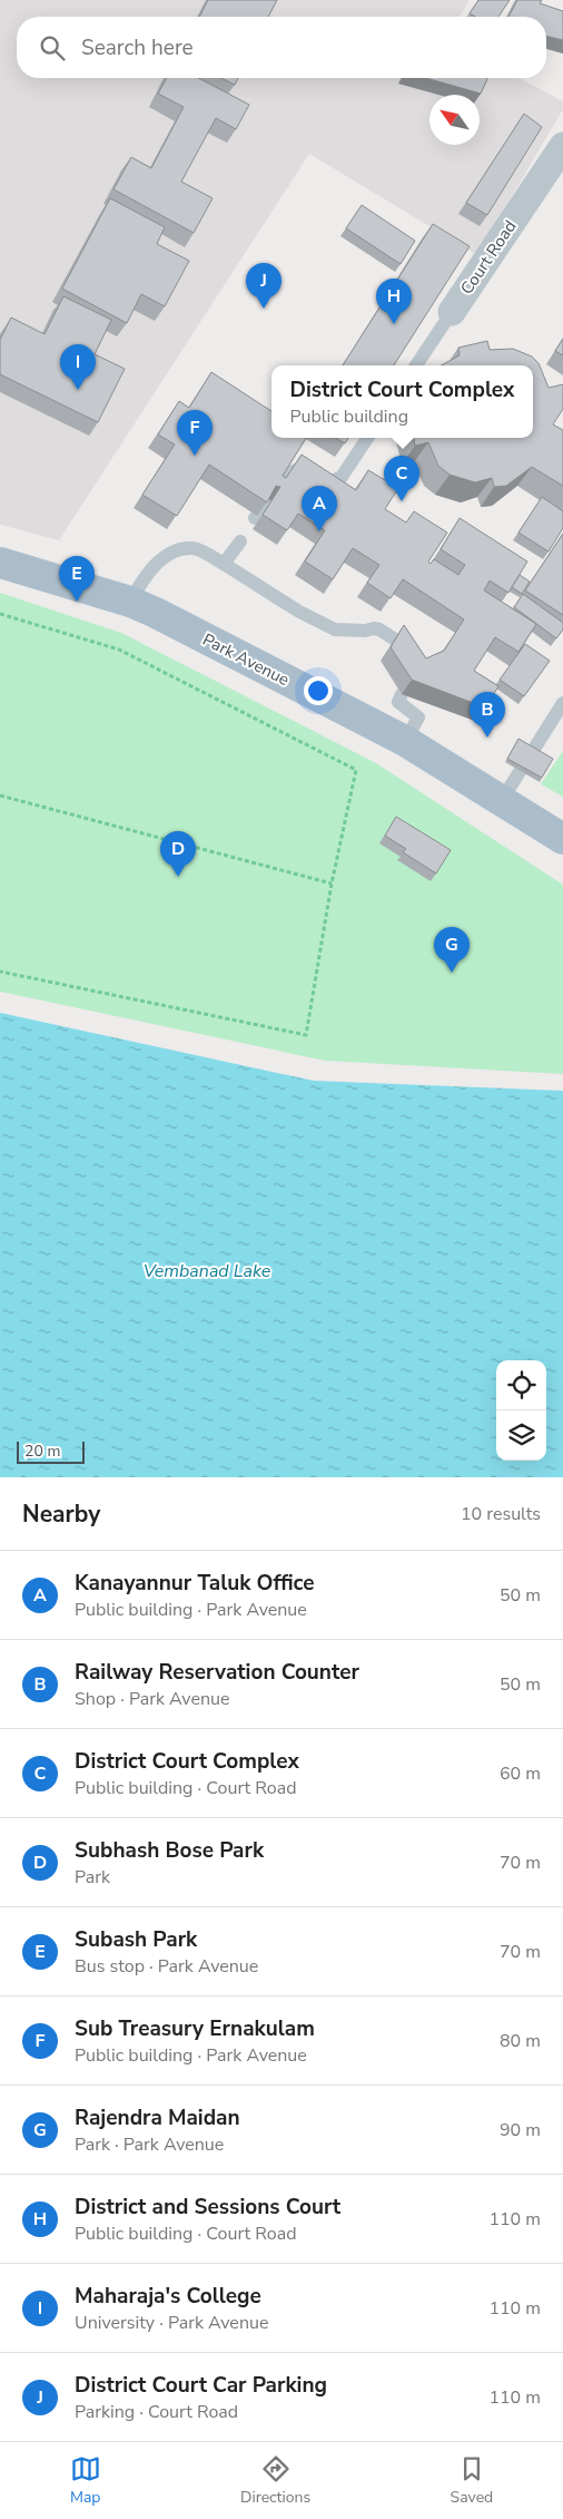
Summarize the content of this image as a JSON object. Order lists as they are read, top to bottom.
{
  "streets": {
    "main road": ["Park Avenue"],
    "street": ["Court Road"]
  },
  "water": ["Vembanad Lake"],
  "scale_bar": "20 m",
  "north": "top left",
  "page": {
    "search": "Search here",
    "pins": [
      "J",
      "H",
      "I",
      "F",
      "C",
      "A",
      "E",
      "B",
      "D",
      "G"
    ],
    "popup": ["District Court Complex", "Public building"],
    "scale": "20 m",
    "heading": ["Nearby", "10 results"],
    "list": [
      {
        "mark": "A",
        "name": "Kanayannur Taluk Office",
        "note": "Public building · Park Avenue",
        "value": "50 m"
      },
      {
        "mark": "B",
        "name": "Railway Reservation Counter",
        "note": "Shop · Park Avenue",
        "value": "50 m"
      },
      {
        "mark": "C",
        "name": "District Court Complex",
        "note": "Public building · Court Road",
        "value": "60 m"
      },
      {
        "mark": "D",
        "name": "Subhash Bose Park",
        "note": "Park",
        "value": "70 m"
      },
      {
        "mark": "E",
        "name": "Subash Park",
        "note": "Bus stop · Park Avenue",
        "value": "70 m"
      },
      {
        "mark": "F",
        "name": "Sub Treasury Ernakulam",
        "note": "Public building · Park Avenue",
        "value": "80 m"
      },
      {
        "mark": "G",
        "name": "Rajendra Maidan",
        "note": "Park · Park Avenue",
        "value": "90 m"
      },
      {
        "mark": "H",
        "name": "District and Sessions Court",
        "note": "Public building · Court Road",
        "value": "110 m"
      },
      {
        "mark": "I",
        "name": "Maharaja's College",
        "note": "University · Park Avenue",
        "value": "110 m"
      },
      {
        "mark": "J",
        "name": "District Court Car Parking",
        "note": "Parking · Court Road",
        "value": "110 m"
      }
    ],
    "nav": ["Map", "Directions", "Saved"]
  }
}
